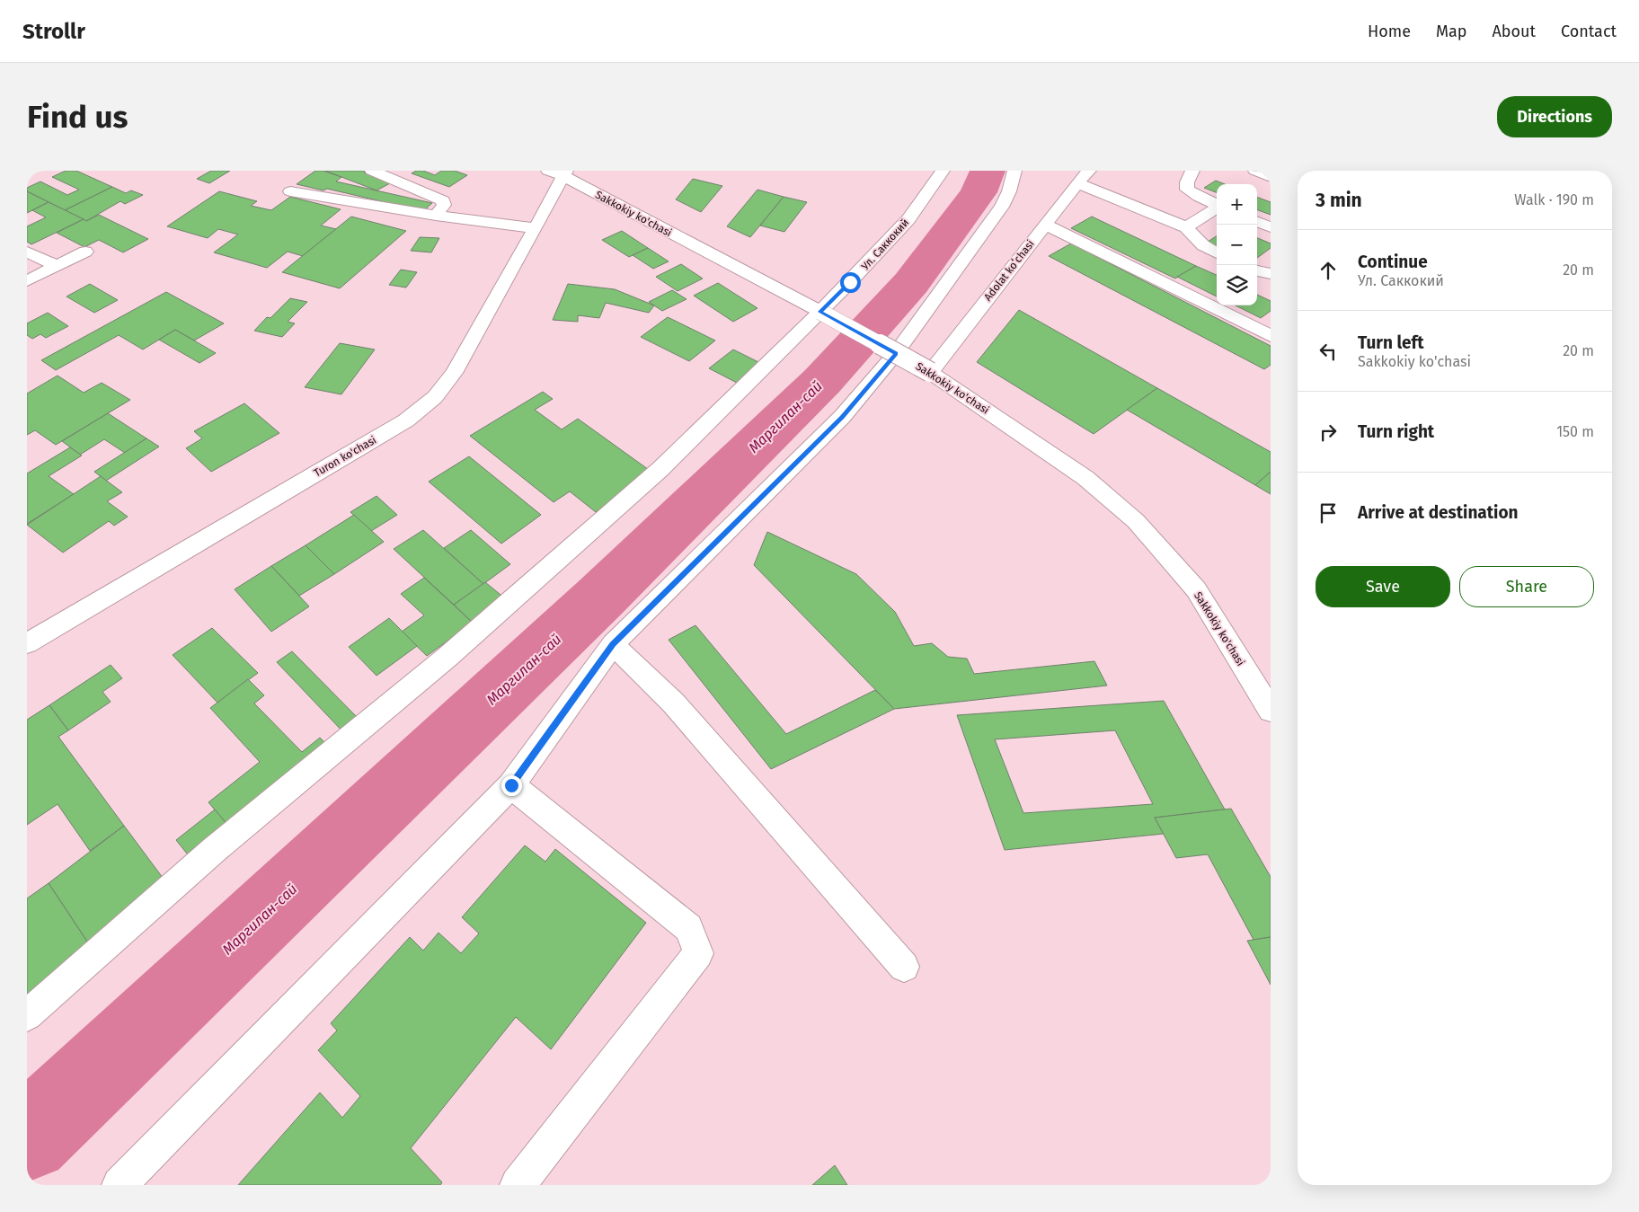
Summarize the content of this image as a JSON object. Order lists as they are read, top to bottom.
{
  "streets": {
    "street": [
      "Sakkokiy ko'chasi",
      "Ул. Саккокий",
      "Adolat koʻchasi",
      "Turon ko'chasi"
    ]
  },
  "crossings": [
    ["Sakkokiy ko'chasi", "Ул. Саккокий"],
    ["Sakkokiy ko'chasi", "Adolat koʻchasi"],
    ["Sakkokiy ko'chasi", "Turon ko'chasi"]
  ],
  "water": ["Маргилан-сай"],
  "page": {
    "header": "Strollr",
    "nav": [
      "Home",
      "Map",
      "About",
      "Contact"
    ],
    "buttons": [
      "Directions",
      ["Save", "Share"]
    ],
    "title": "Find us",
    "heading": ["3 min", "Walk · 190 m"],
    "map_buttons": ["+", "−"],
    "list": [
      ["Continue", "Ул. Саккокий", "20 m"],
      ["Turn left", "Sakkokiy ko'chasi", "20 m"],
      ["Turn right", "150 m"],
      "Arrive at destination"
    ]
  }
}
